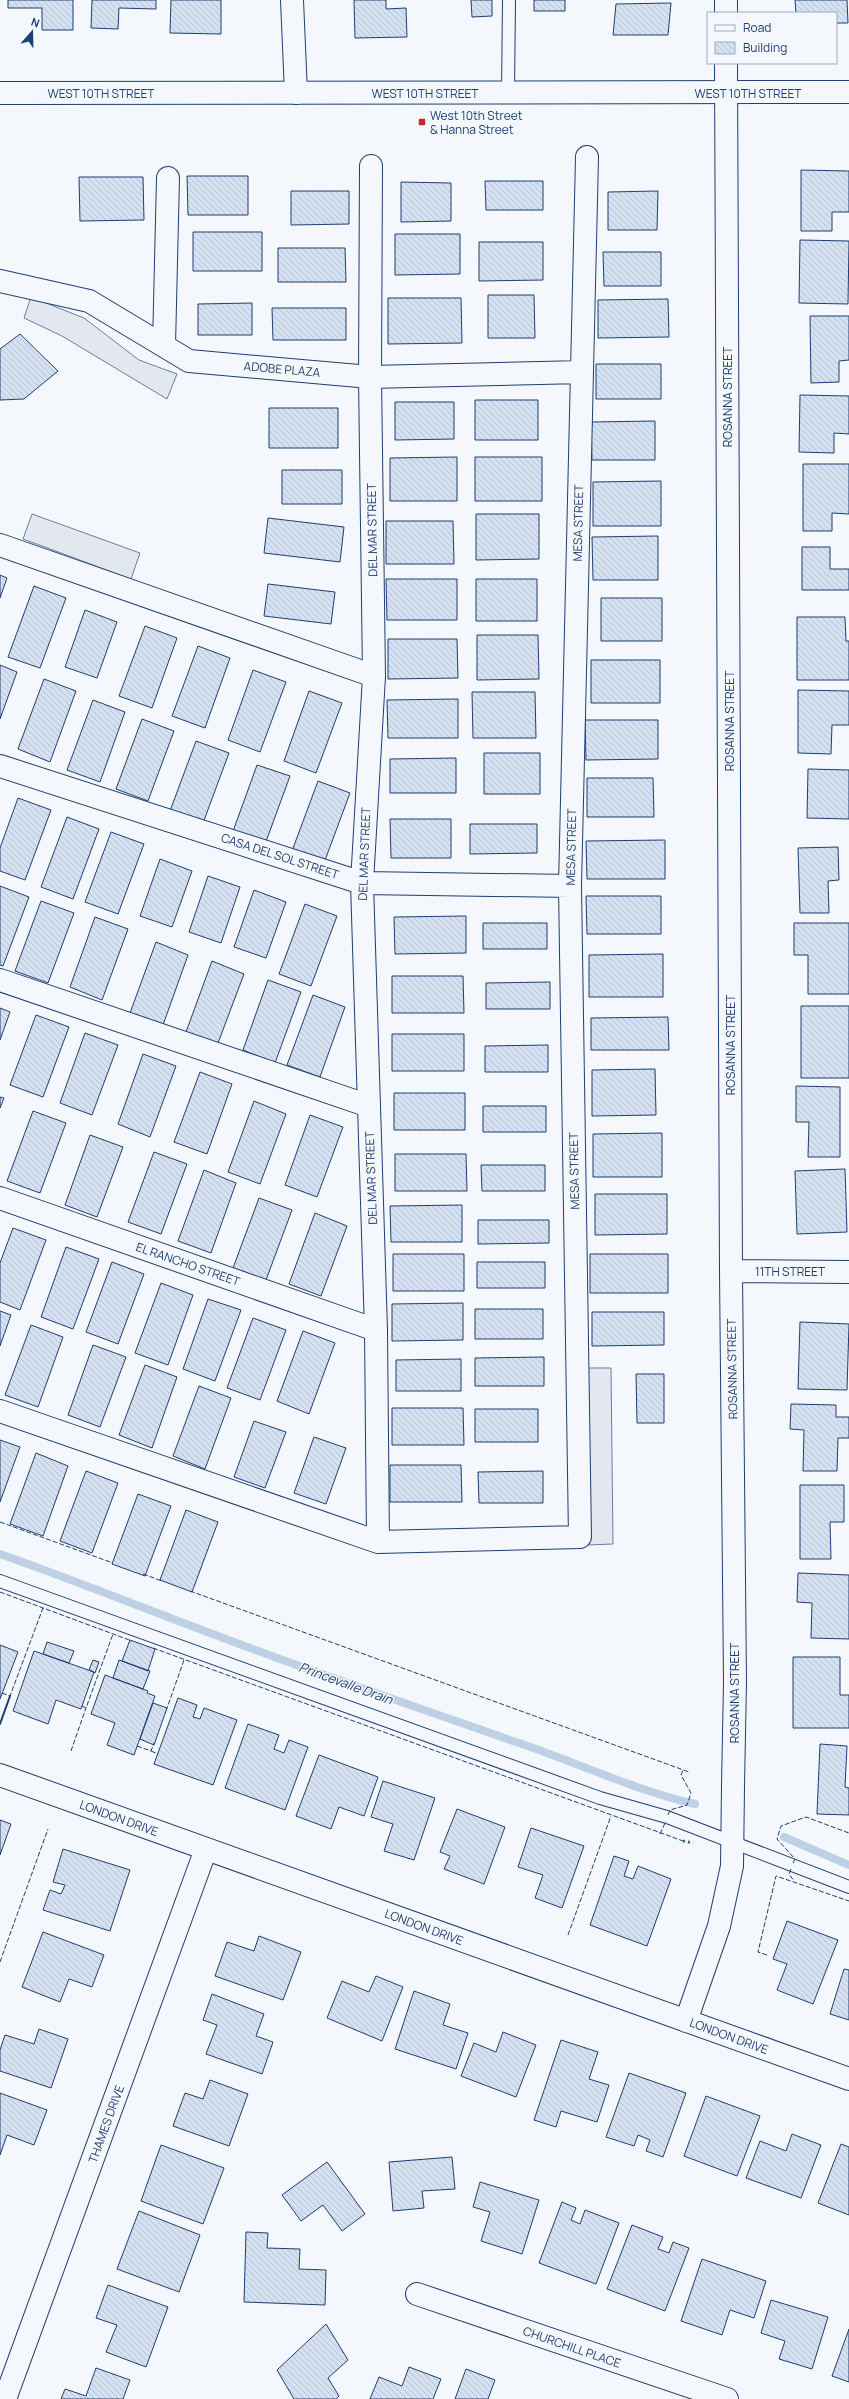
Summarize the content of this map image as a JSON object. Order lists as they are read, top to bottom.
{
  "streets": {
    "street": [
      "WEST 10TH STREET",
      "ADOBE PLAZA",
      "ROSANNA STREET",
      "MESA STREET",
      "DEL MAR STREET",
      "CASA DEL SOL STREET",
      "EL RANCHO STREET",
      "11TH STREET",
      "LONDON DRIVE",
      "THAMES DRIVE",
      "CHURCHILL PLACE"
    ]
  },
  "crossings": [
    ["WEST 10TH STREET", "ROSANNA STREET"],
    ["ADOBE PLAZA", "MESA STREET"],
    ["ADOBE PLAZA", "DEL MAR STREET"],
    ["ROSANNA STREET", "11TH STREET"],
    ["ROSANNA STREET", "LONDON DRIVE"],
    ["MESA STREET", "DEL MAR STREET"],
    ["MESA STREET", "CASA DEL SOL STREET"],
    ["DEL MAR STREET", "CASA DEL SOL STREET"],
    ["DEL MAR STREET", "EL RANCHO STREET"],
    ["LONDON DRIVE", "THAMES DRIVE"]
  ],
  "water": ["Princevalle Drain"],
  "places": {
    "transit": ["West 10th Street & Hanna Street"]
  },
  "legend": ["Road", "Building"],
  "north": "top"
}
